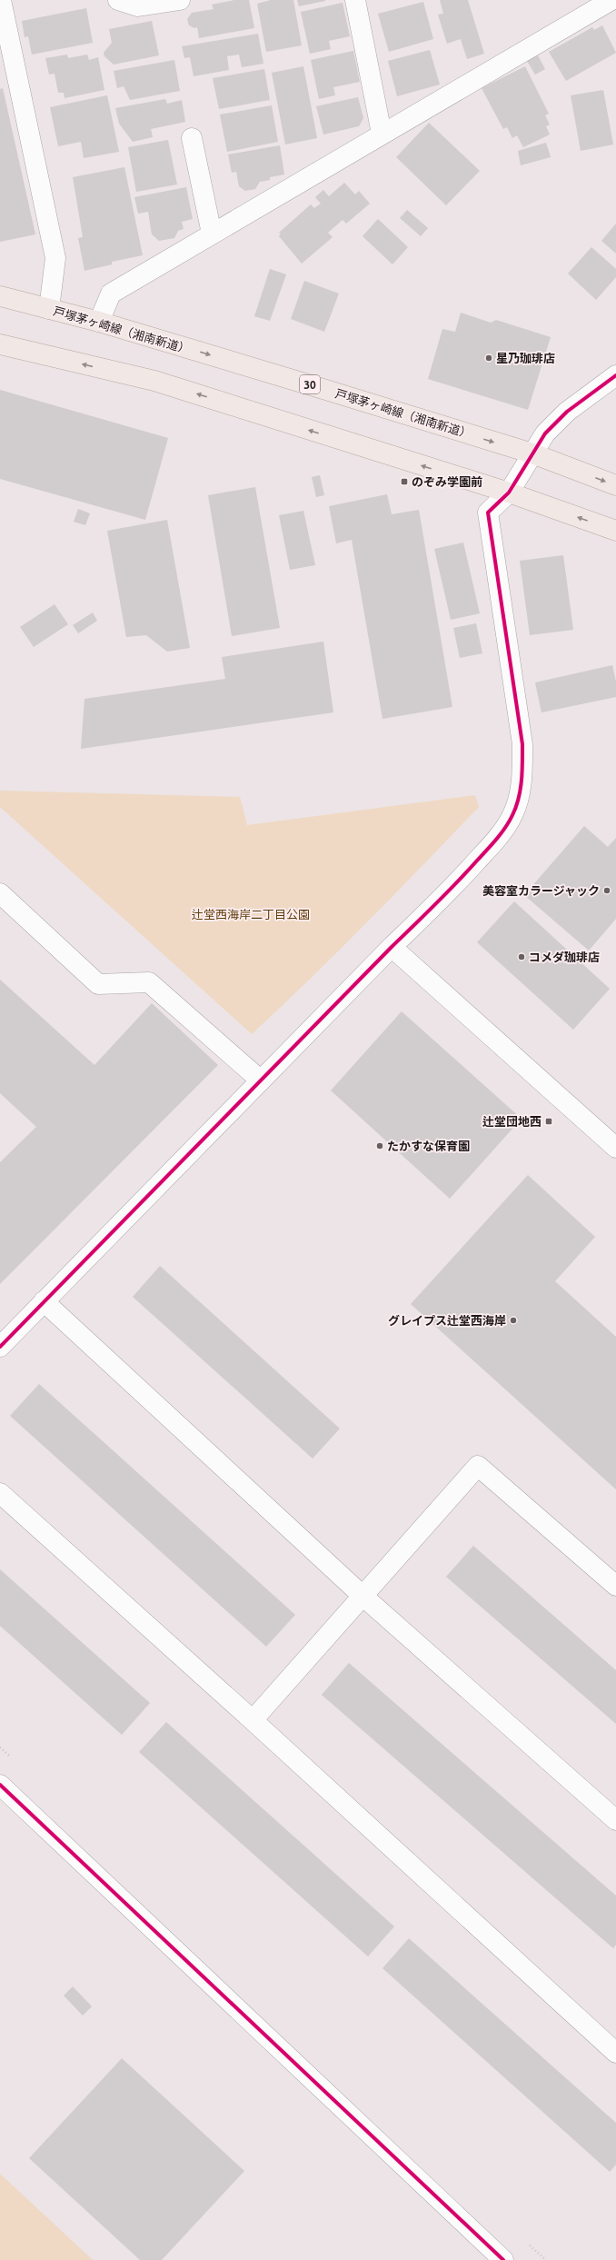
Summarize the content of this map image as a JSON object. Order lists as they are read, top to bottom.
{
  "streets": {
    "main road": ["戸塚茅ヶ崎線（湘南新道）", "30"]
  },
  "parks": ["辻堂西海岸二丁目公園"],
  "places": {
    "other": [
      "星乃珈琲店",
      "美容室カラージャック",
      "コメダ珈琲店",
      "たかすな保育園",
      "グレイプス辻堂西海岸"
    ],
    "transit": ["のぞみ学園前", "辻堂団地西"]
  }
}
